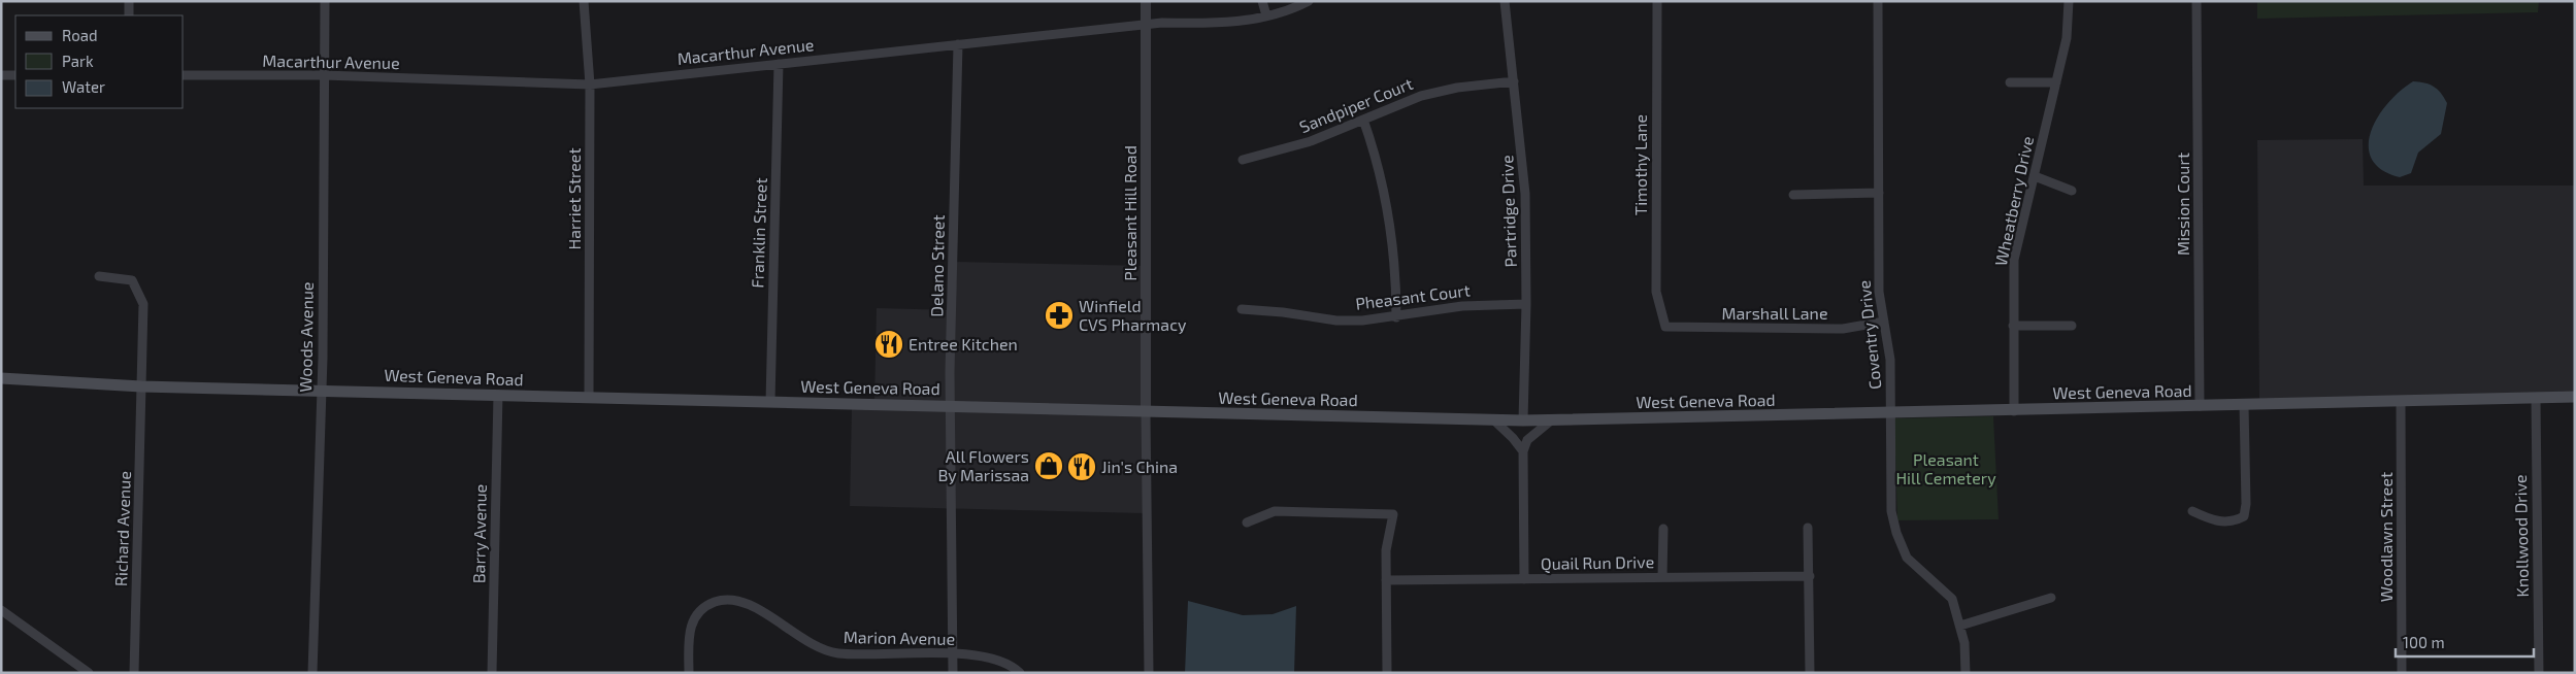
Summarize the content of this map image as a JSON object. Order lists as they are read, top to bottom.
{
  "streets": {
    "main road": ["West Geneva Road"],
    "street": [
      "Macarthur Avenue",
      "Sandpiper Court",
      "Timothy Lane",
      "Harriet Street",
      "Wheatberry Drive",
      "Mission Court",
      "Partridge Drive",
      "Pleasant Hill Road",
      "Franklin Street",
      "Delano Street",
      "Pheasant Court",
      "Marshall Lane",
      "Coventry Drive",
      "Woods Avenue",
      "Richard Avenue",
      "Barry Avenue",
      "Knollwood Drive",
      "Woodlawn Street",
      "Quail Run Drive",
      "Marion Avenue"
    ]
  },
  "crossings": [
    ["Macarthur Avenue", "Harriet Street"],
    ["Macarthur Avenue", "Pleasant Hill Road"],
    ["Macarthur Avenue", "Franklin Street"],
    ["Macarthur Avenue", "Delano Street"],
    ["Macarthur Avenue", "Woods Avenue"],
    ["Sandpiper Court", "Partridge Drive"],
    ["Timothy Lane", "Marshall Lane"],
    ["Harriet Street", "West Geneva Road"],
    ["Wheatberry Drive", "West Geneva Road"],
    ["Mission Court", "West Geneva Road"],
    ["Partridge Drive", "Pheasant Court"],
    ["Partridge Drive", "West Geneva Road"],
    ["Pleasant Hill Road", "West Geneva Road"],
    ["Franklin Street", "West Geneva Road"],
    ["Delano Street", "West Geneva Road"],
    ["Delano Street", "Marion Avenue"],
    ["Marshall Lane", "Coventry Drive"],
    ["Coventry Drive", "West Geneva Road"],
    ["Woods Avenue", "West Geneva Road"],
    ["West Geneva Road", "Richard Avenue"],
    ["West Geneva Road", "Barry Avenue"],
    ["West Geneva Road", "Knollwood Drive"],
    ["West Geneva Road", "Woodlawn Street"]
  ],
  "parks": ["Pleasant Hill Cemetery"],
  "places": {
    "pharmacy": ["Winfield CVS Pharmacy"],
    "restaurant": ["Entree Kitchen", "Jin's China"],
    "shop": ["All Flowers By Marissaa"]
  },
  "legend": ["Road", "Park", "Water"],
  "scale_bar": "100 m"
}
